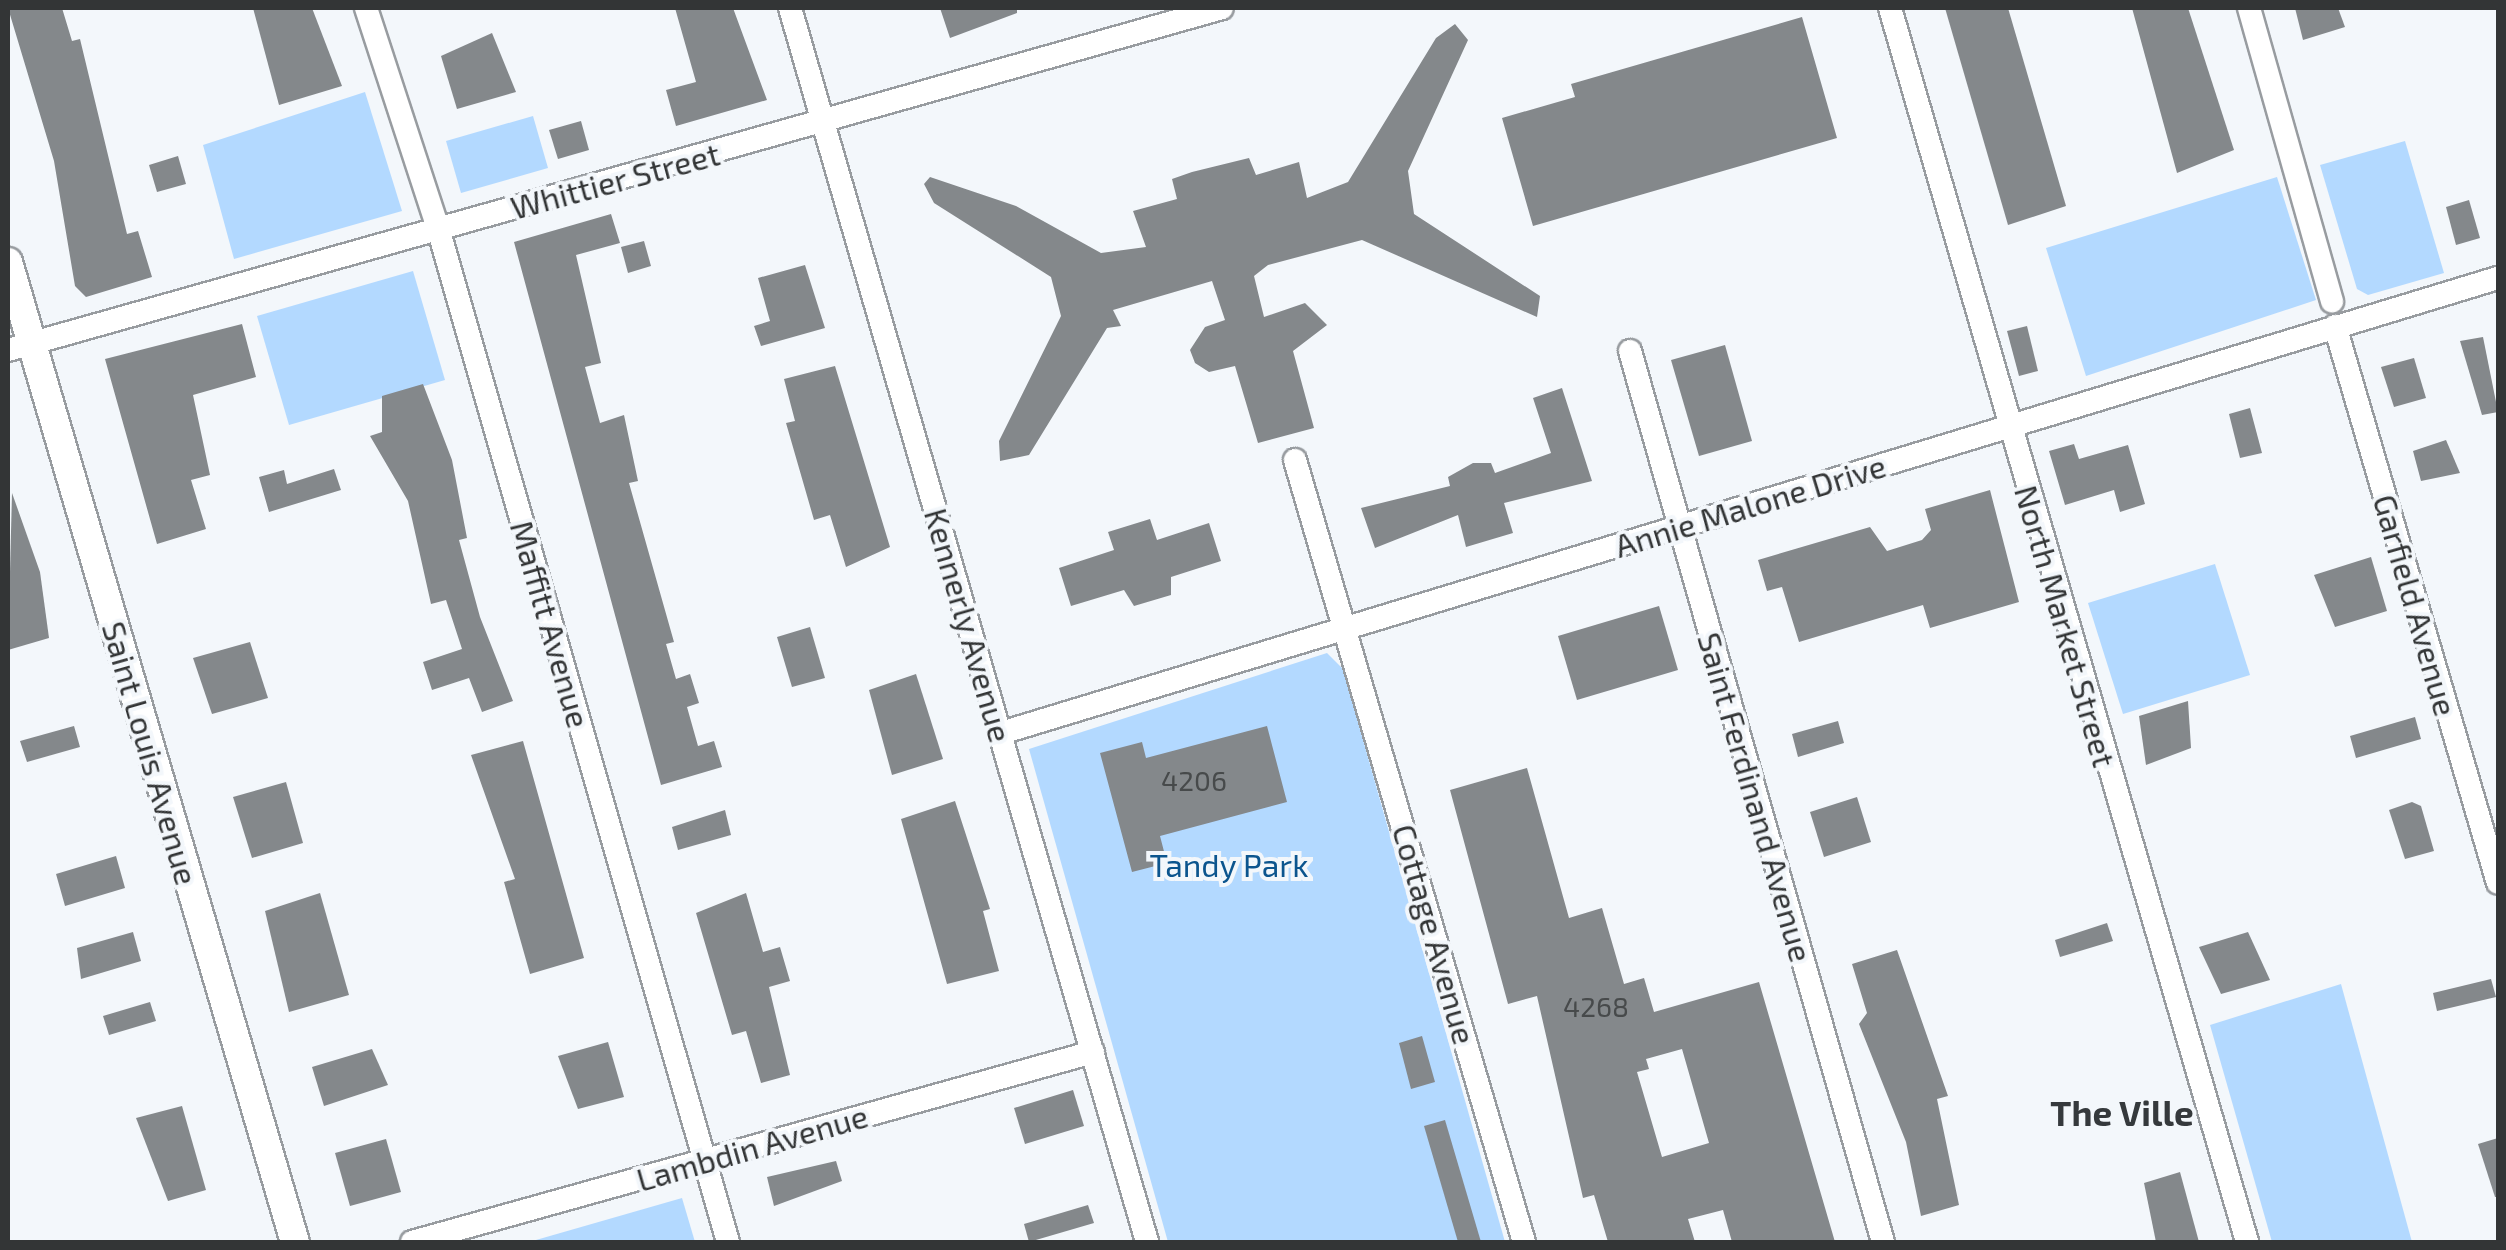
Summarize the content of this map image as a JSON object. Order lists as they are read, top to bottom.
{
  "streets": {
    "street": [
      "Whittier Street",
      "Annie Malone Drive",
      "Garfield Avenue",
      "Maffitt Avenue",
      "Kennerly Avenue",
      "North Market Street",
      "Saint Louis Avenue",
      "Saint Ferdinand Avenue",
      "Cottage Avenue",
      "Lambdin Avenue"
    ]
  },
  "crossings": [
    ["Whittier Street", "Maffitt Avenue"],
    ["Whittier Street", "Kennerly Avenue"],
    ["Whittier Street", "Saint Louis Avenue"],
    ["Annie Malone Drive", "Garfield Avenue"],
    ["Annie Malone Drive", "Kennerly Avenue"],
    ["Annie Malone Drive", "North Market Street"],
    ["Annie Malone Drive", "Saint Ferdinand Avenue"],
    ["Annie Malone Drive", "Cottage Avenue"],
    ["Maffitt Avenue", "Lambdin Avenue"],
    ["Kennerly Avenue", "Lambdin Avenue"]
  ],
  "districts": ["The Ville"],
  "parks": ["Tandy Park"],
  "house_numbers": ["4206", "4268"]
}
